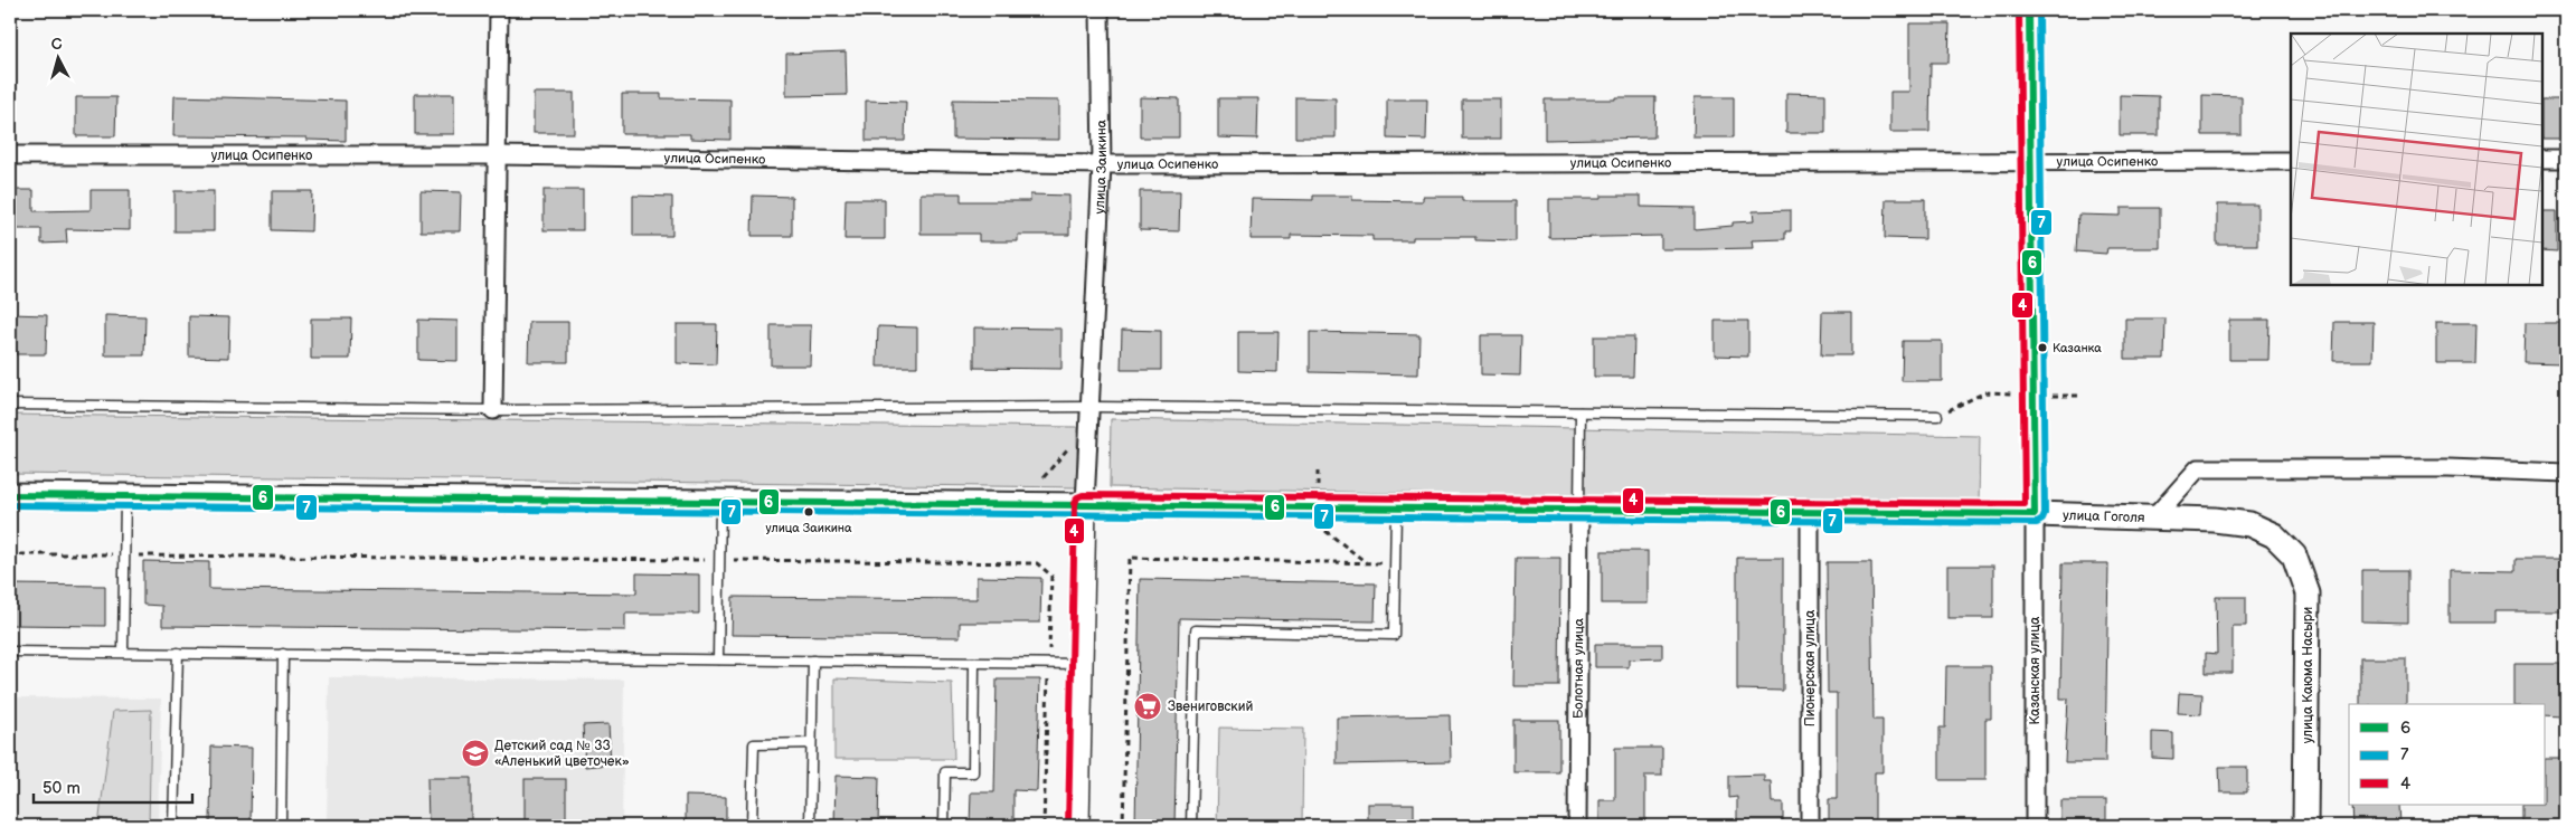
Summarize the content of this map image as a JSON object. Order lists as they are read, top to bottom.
{
  "streets": {
    "main road": ["улица Гоголя", "улица Каюма Насыри"],
    "street": [
      "улица Осипенко",
      "улица Заикина",
      "Болотная улица",
      "Пионерская улица",
      "Казанская улица"
    ]
  },
  "crossings": [
    ["улица Осипенко", "улица Заикина"],
    ["улица Заикина", "улица Гоголя"],
    ["улица Гоголя", "Болотная улица"],
    ["улица Гоголя", "Пионерская улица"],
    ["улица Гоголя", "Казанская улица"],
    ["улица Гоголя", "улица Каюма Насыри"]
  ],
  "places": {
    "other": ["Казанка", "улица Заикина"],
    "supermarket": ["Звениговский"],
    "school or university": ["Детский сад № 33 «Аленький цветочек»"]
  },
  "lines": ["transit line 6", "transit line 7", "transit line 4"],
  "legend": ["6", "7", "4"],
  "scale_bar": "50 m",
  "north": "top"
}
